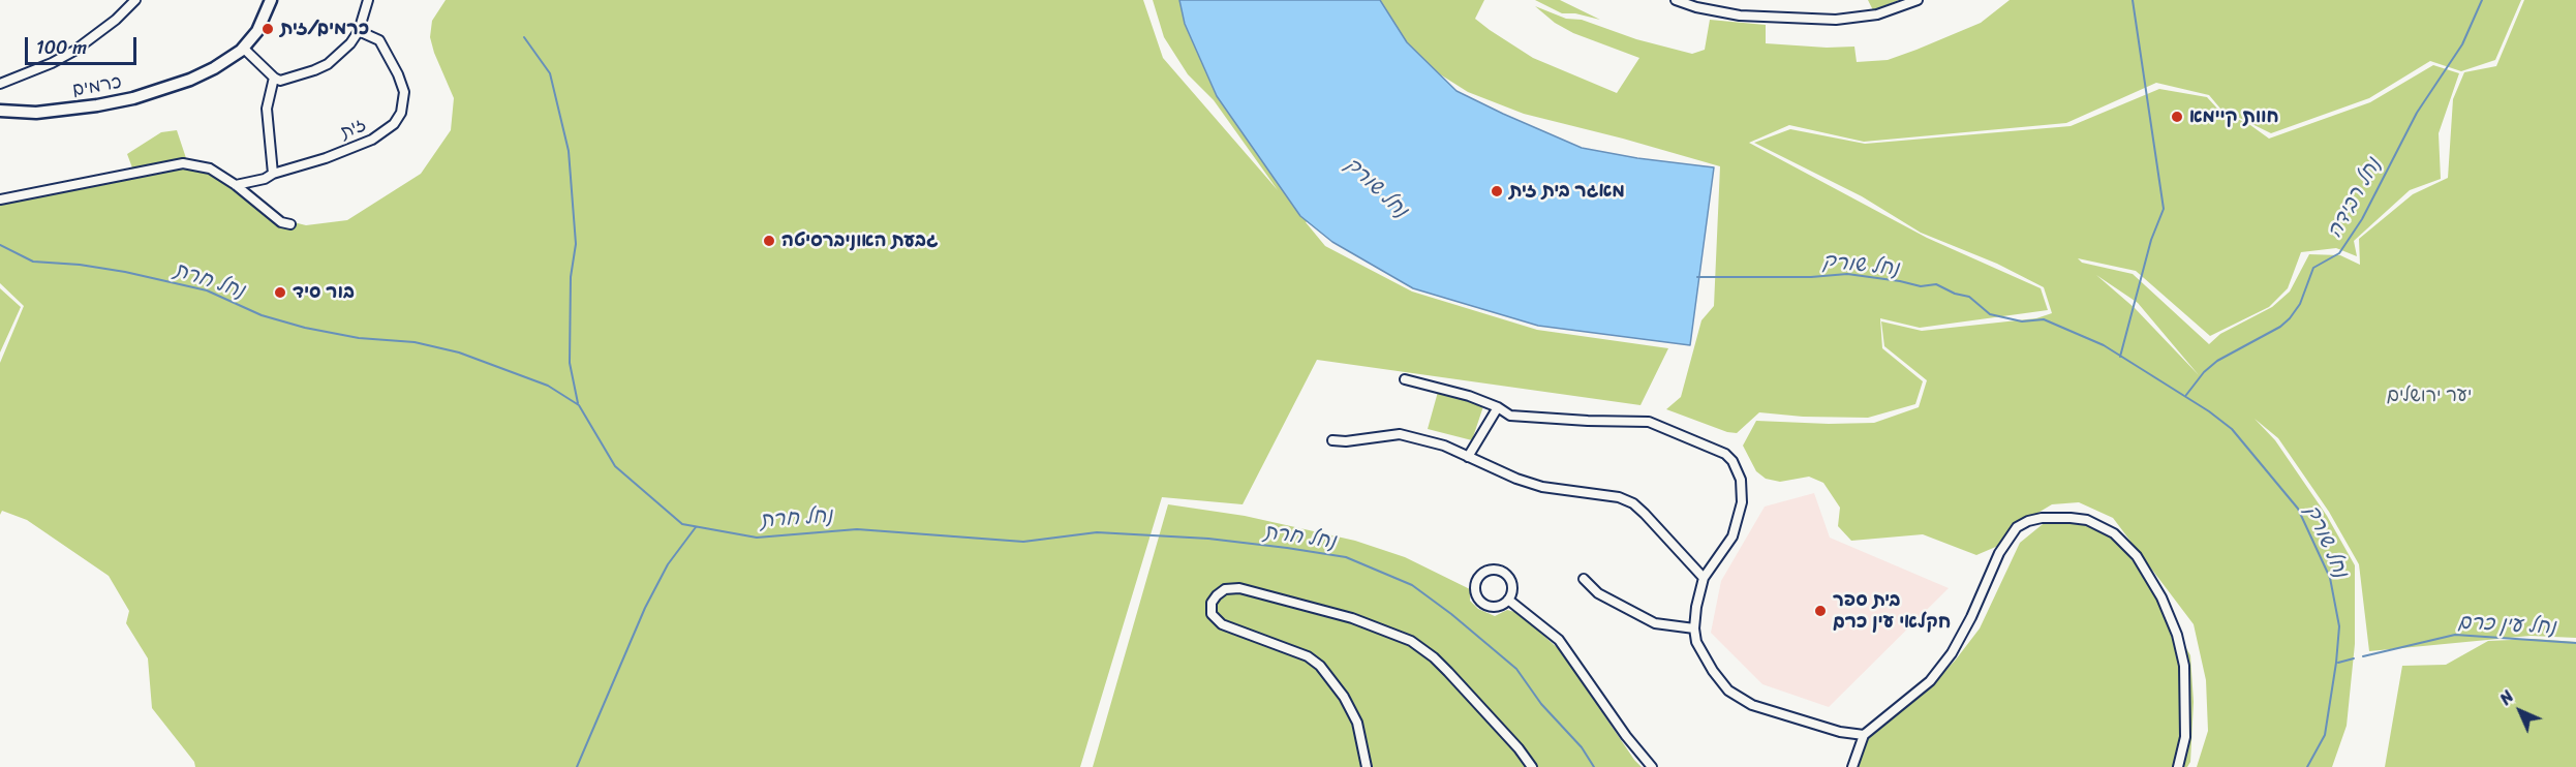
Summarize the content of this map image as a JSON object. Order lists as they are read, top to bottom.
{
  "streets": {
    "street": ["כרמים", "זית"]
  },
  "water": [
    "נחל שורק",
    "נחל רבידה",
    "נחל חרת",
    "נחל עין כרם"
  ],
  "parks": ["יער ירושלים"],
  "places": [
    "כרמים/זית",
    "חוות קיימא",
    "מאגר בית זית",
    "גבעת האוניברסיטה",
    "בור סיד",
    "בית ספר חקלאי עין כרם"
  ],
  "scale_bar": "100 m",
  "north": "top left"
}
